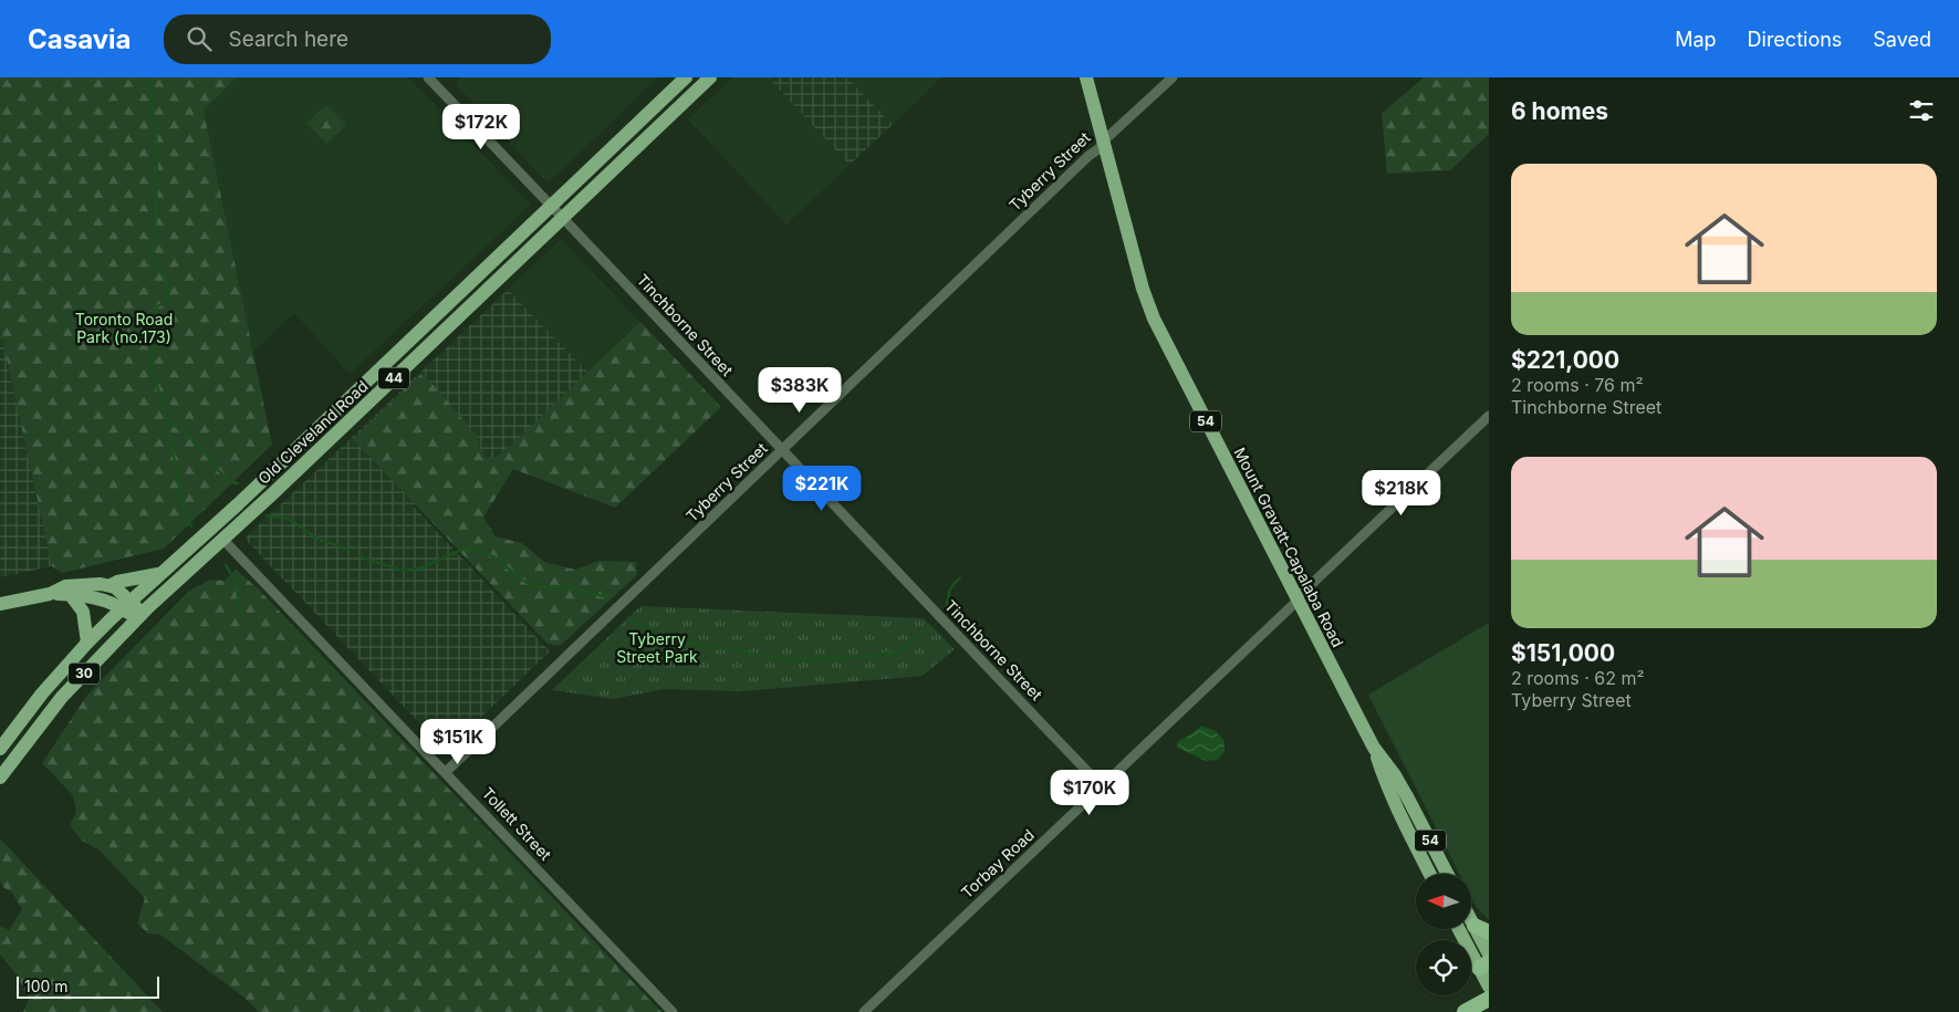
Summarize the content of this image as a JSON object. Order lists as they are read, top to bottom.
{
  "streets": {
    "main road": [
      "44",
      "54",
      "Old Cleveland Road",
      "Mount Gravatt-Capalaba Road",
      "30"
    ],
    "street": [
      "Tyberry Street",
      "Tinchborne Street",
      "Tollett Street",
      "Torbay Road"
    ]
  },
  "crossings": [
    ["Tyberry Street", "Tinchborne Street"],
    ["Tyberry Street", "Mount Gravatt-Capalaba Road"],
    ["Tyberry Street", "Tollett Street"],
    ["Tinchborne Street", "Old Cleveland Road"],
    ["Tinchborne Street", "Torbay Road"],
    ["Old Cleveland Road", "30"],
    ["Old Cleveland Road", "Tollett Street"],
    ["Mount Gravatt-Capalaba Road", "Torbay Road"]
  ],
  "parks": ["Toronto Road Park (no.173)", "Tyberry Street Park"],
  "scale_bar": "100 m",
  "north": "left",
  "page": {
    "header": "Casavia",
    "search": "Search here",
    "nav": ["Map", "Directions", "Saved"],
    "heading": "6 homes",
    "price": [
      "$172K",
      "$383K",
      "$221K",
      "$218K",
      "$151K",
      "$170K"
    ],
    "list": [
      {
        "name": "$221,000",
        "note": "2 rooms · 76 m² · Tinchborne Street"
      },
      {
        "name": "$151,000",
        "note": "2 rooms · 62 m² · Tyberry Street"
      }
    ],
    "scale": "100 m"
  }
}
